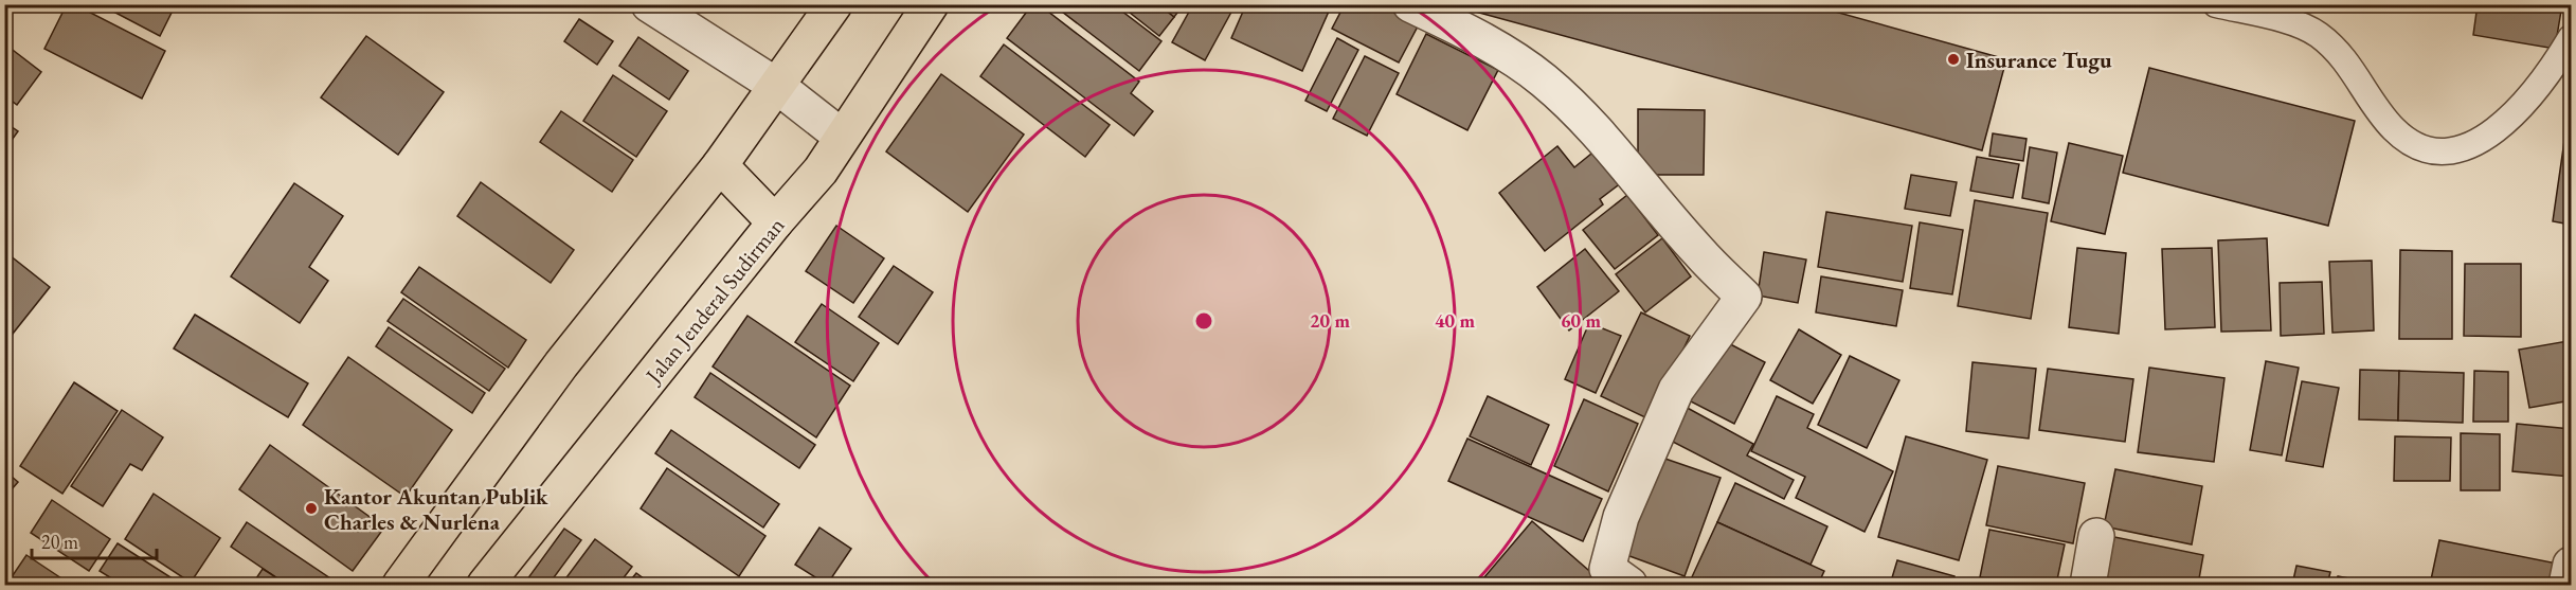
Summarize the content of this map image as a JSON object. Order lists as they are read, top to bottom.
{
  "streets": {
    "highway": ["Jalan Jenderal Sudirman"]
  },
  "places": ["Insurance Tugu", "Kantor Akuntan Publik Charles & Nurlena"],
  "scale_bar": "20 m",
  "rings": ["20 m", "40 m", "60 m"]
}
